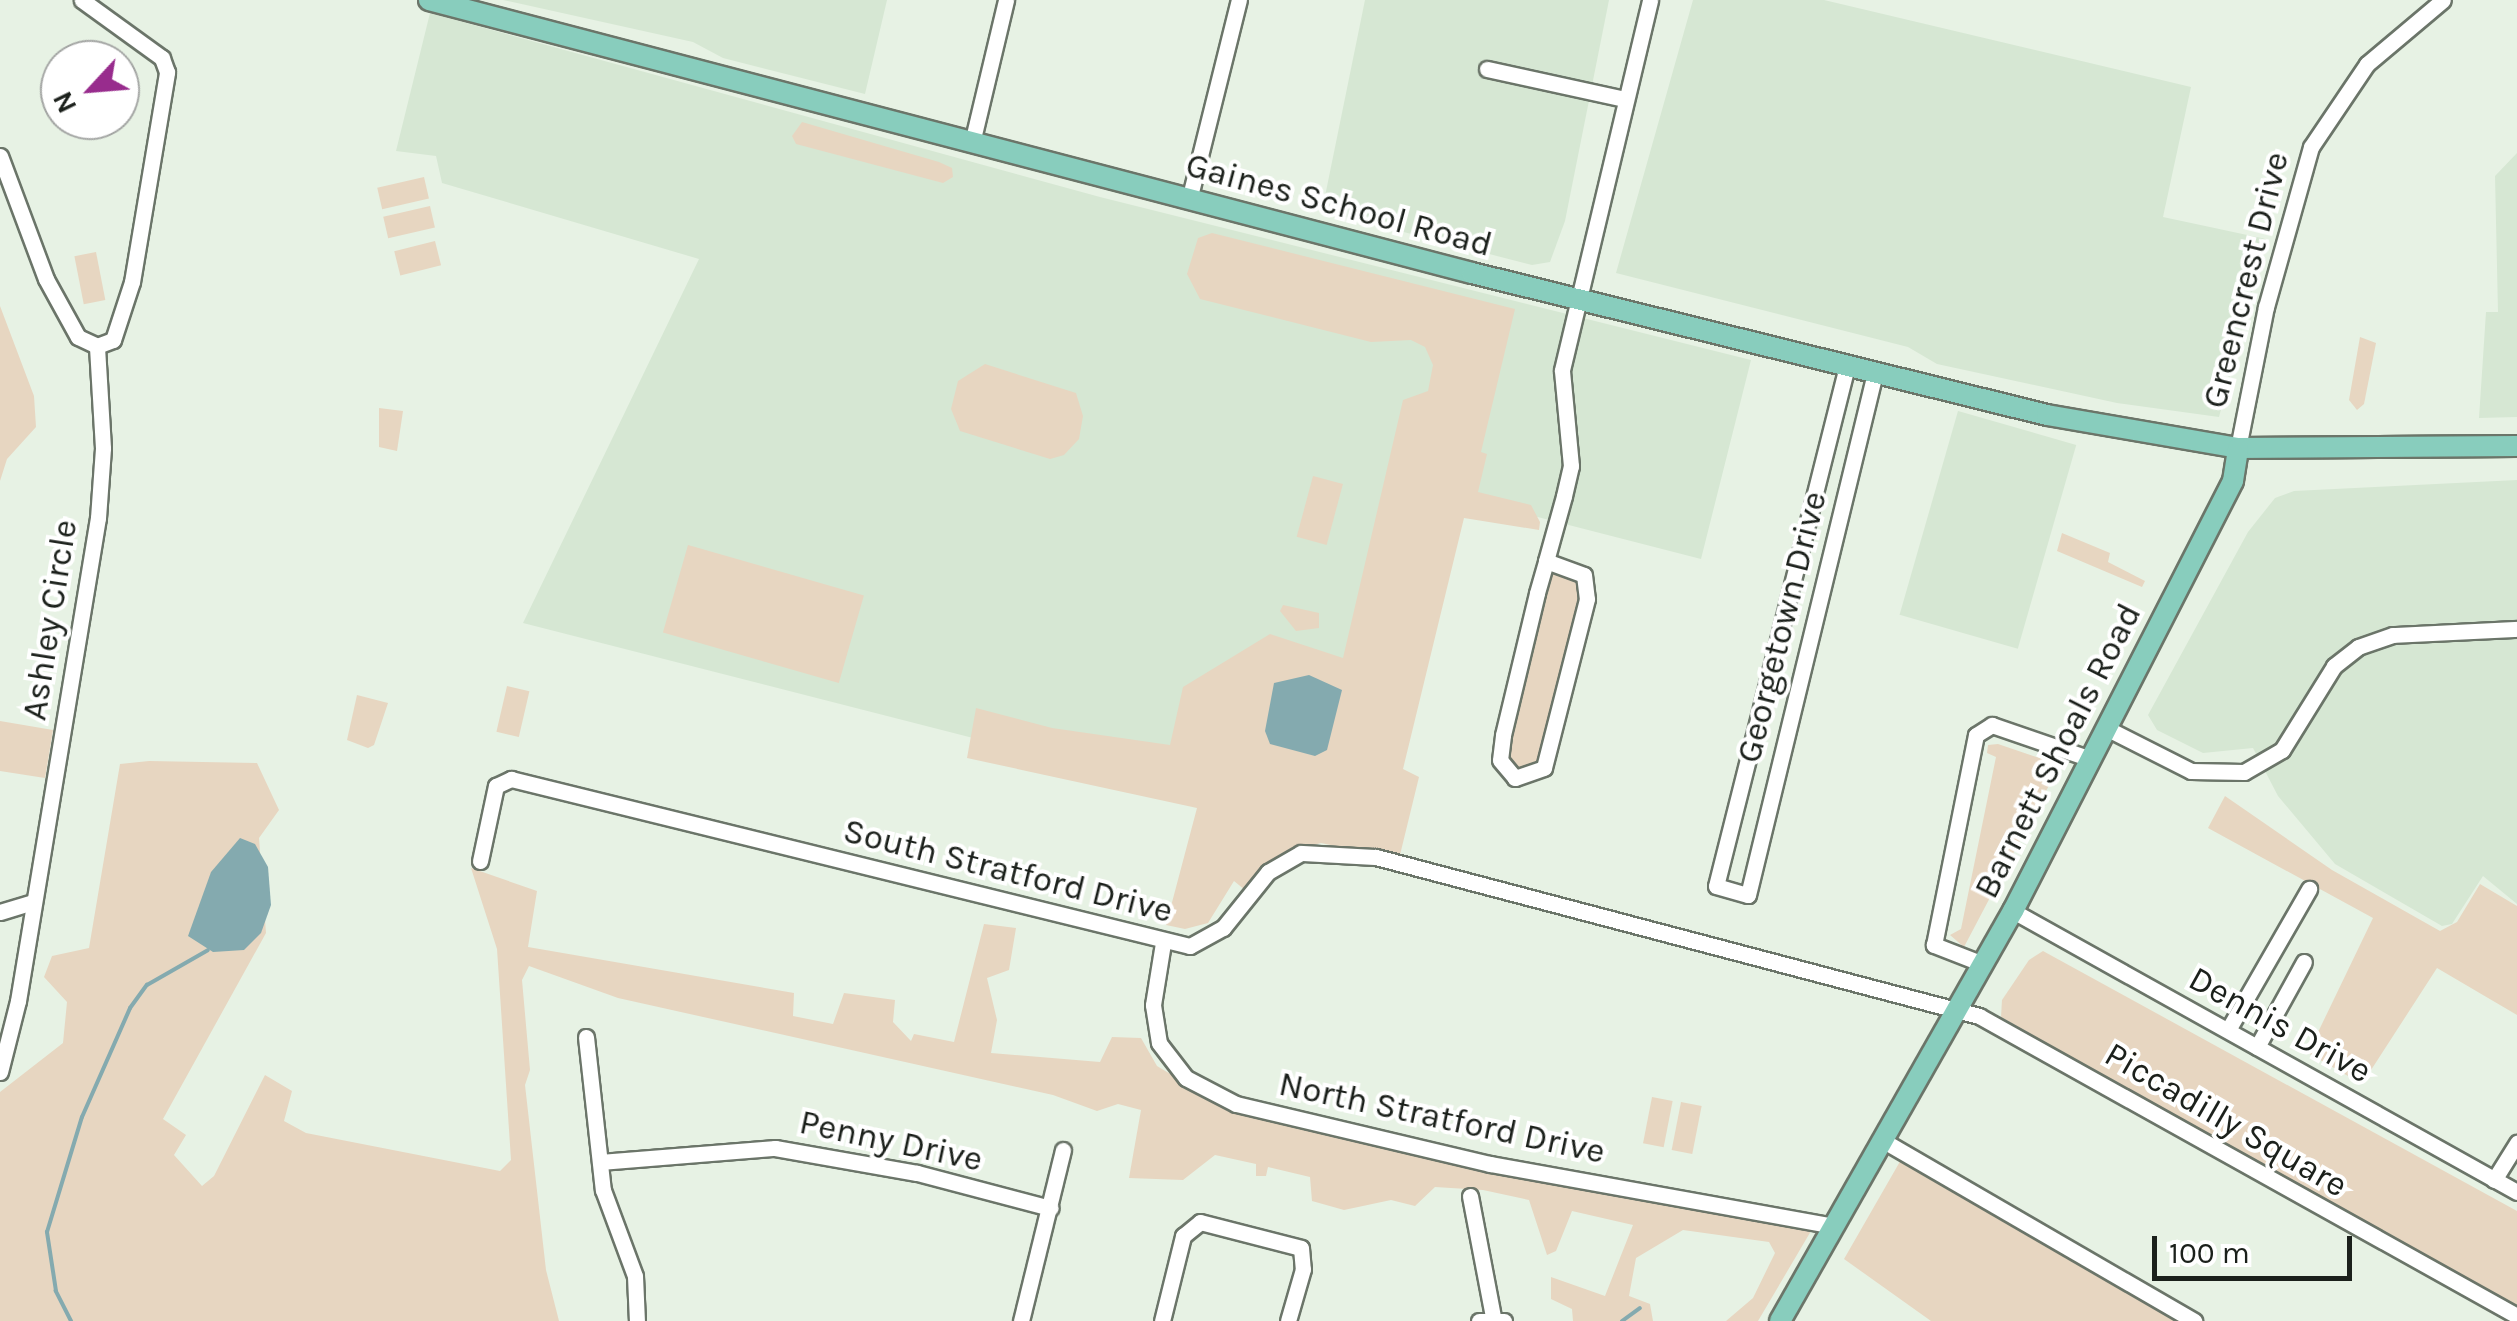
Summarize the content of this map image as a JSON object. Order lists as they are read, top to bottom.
{
  "streets": {
    "main road": ["Gaines School Road", "Barnett Shoals Road"],
    "street": [
      "Greencrest Drive",
      "Ashley Circle",
      "Georgetown Drive",
      "South Stratford Drive",
      "Dennis Drive",
      "North Stratford Drive",
      "Piccadilly Square",
      "Penny Drive"
    ]
  },
  "crossings": [
    ["Gaines School Road", "Greencrest Drive"],
    ["Gaines School Road", "Georgetown Drive"],
    ["Gaines School Road", "Barnett Shoals Road"],
    ["Greencrest Drive", "Barnett Shoals Road"],
    ["Barnett Shoals Road", "South Stratford Drive"],
    ["Barnett Shoals Road", "Dennis Drive"],
    ["Barnett Shoals Road", "North Stratford Drive"],
    ["Barnett Shoals Road", "Piccadilly Square"],
    ["South Stratford Drive", "North Stratford Drive"],
    ["South Stratford Drive", "Piccadilly Square"]
  ],
  "scale_bar": "100 m",
  "north": "bottom left"
}
